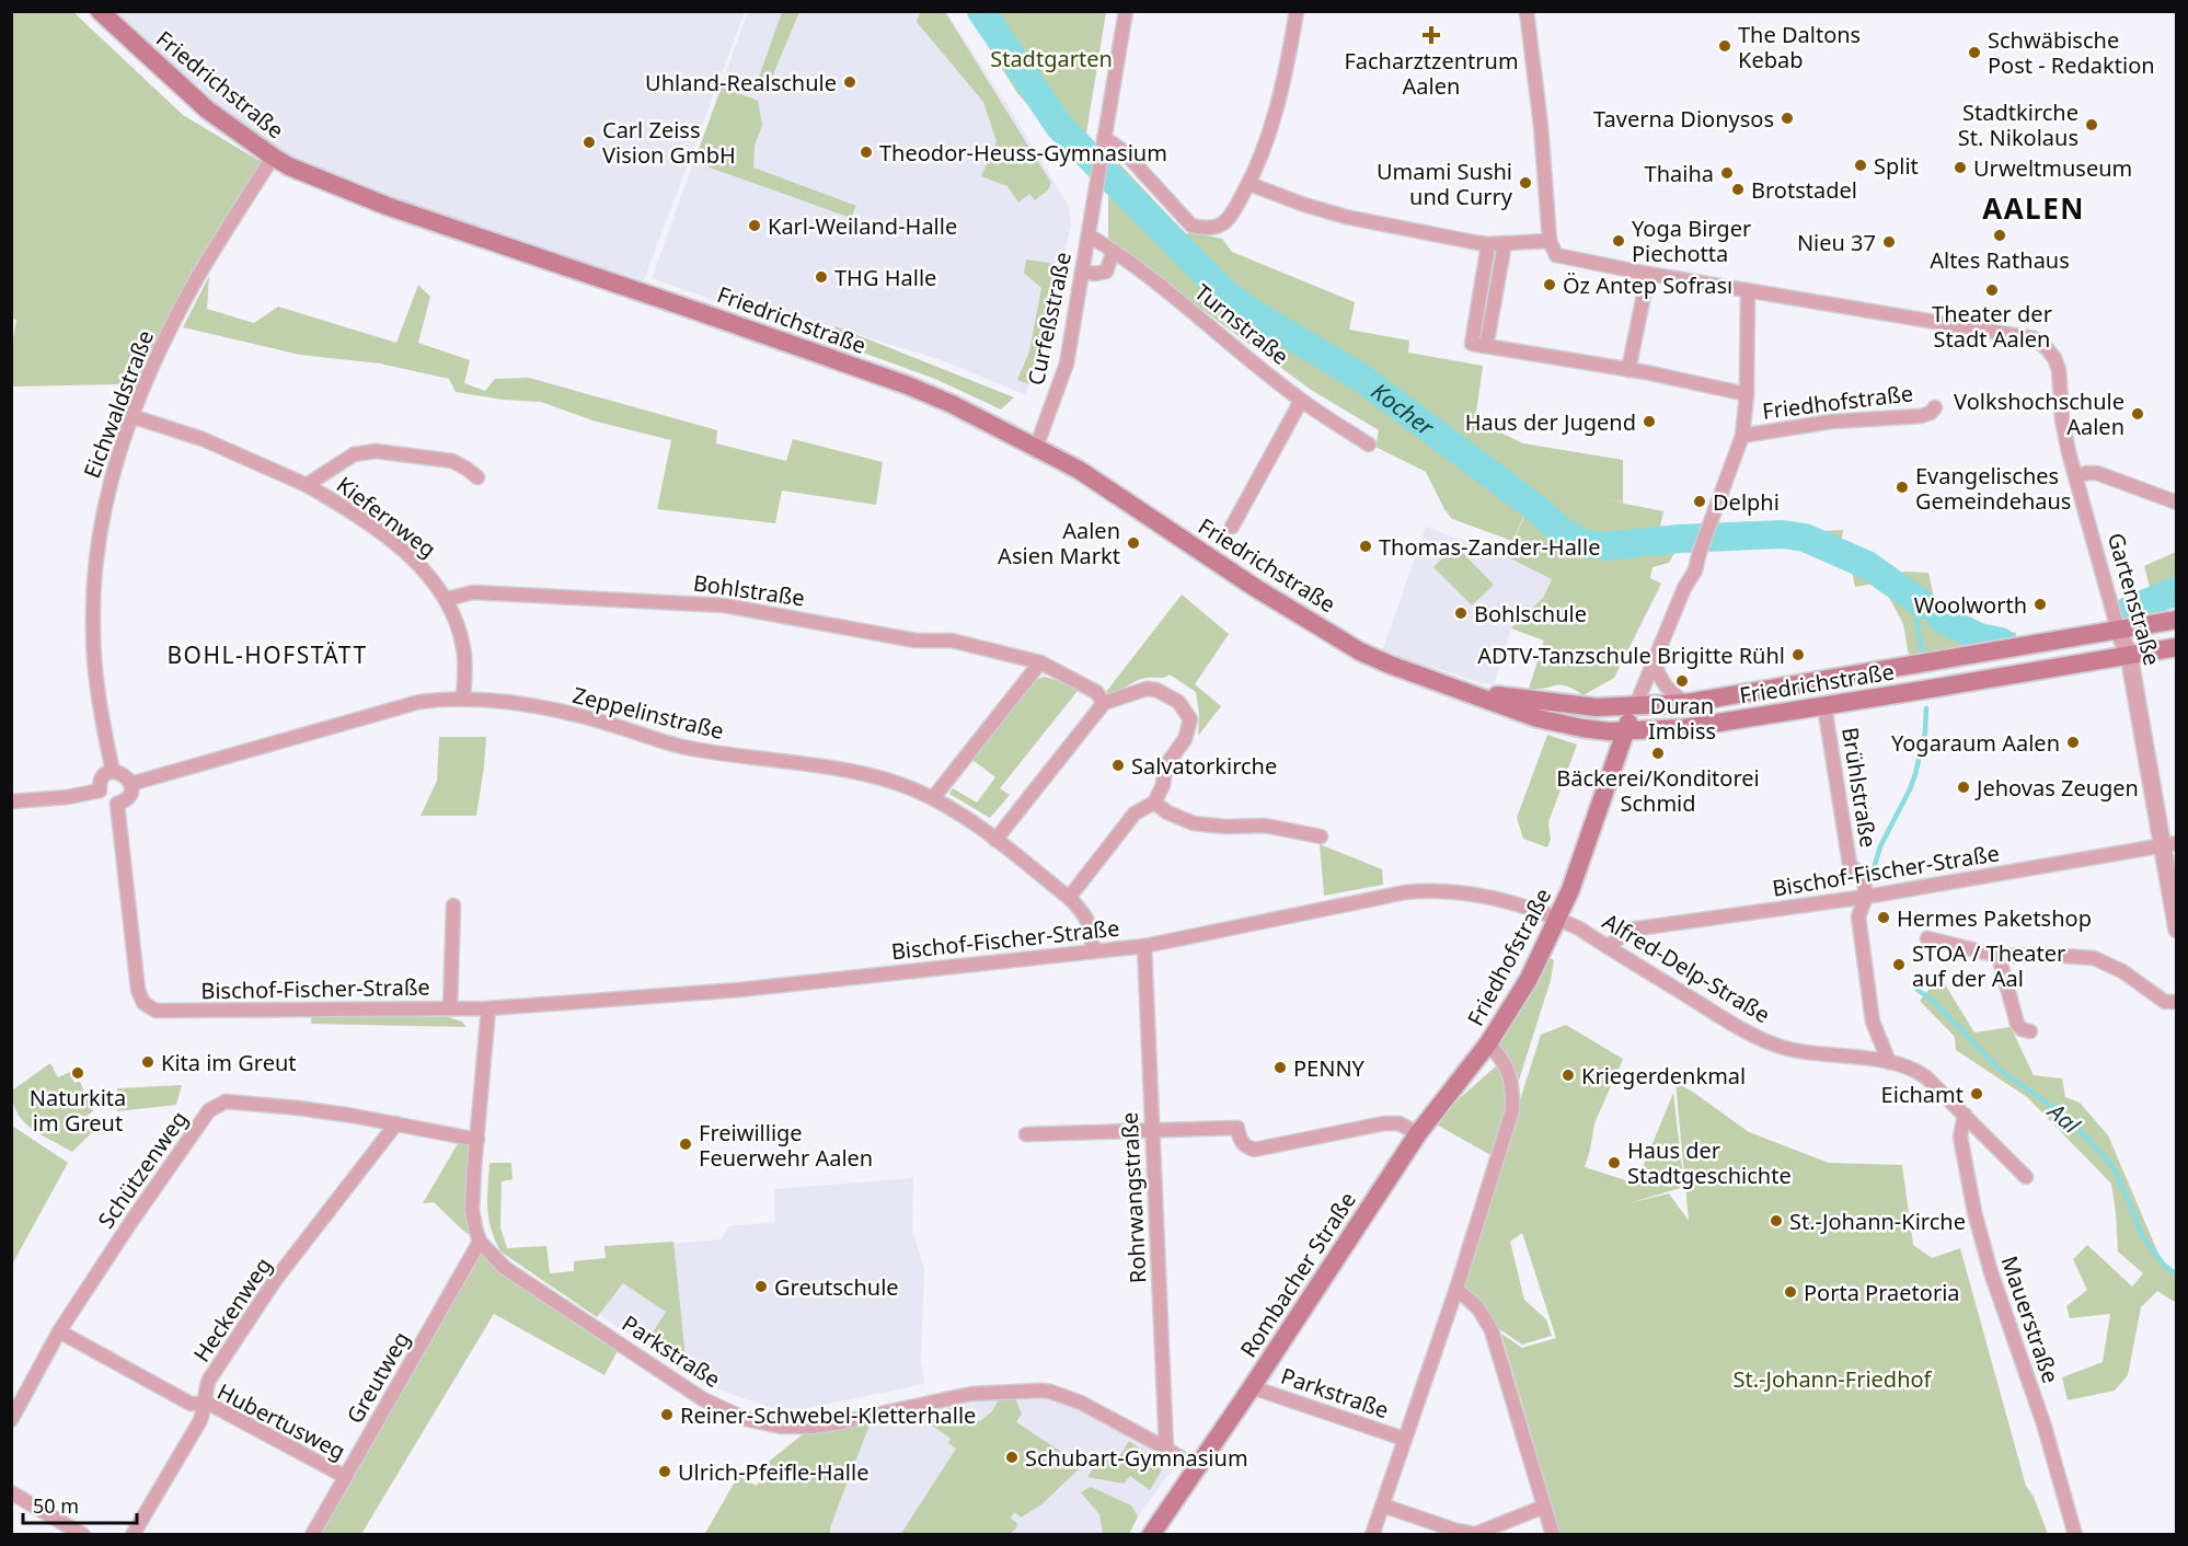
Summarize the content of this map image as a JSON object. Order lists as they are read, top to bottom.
{
  "streets": {
    "main road": ["Friedrichstraße", "Friedhofstraße", "Rombacher Straße"],
    "street": [
      "Curfeßstraße",
      "Turnstraße",
      "Eichwaldstraße",
      "Kiefernweg",
      "Bohlstraße",
      "Gartenstraße",
      "Zeppelinstraße",
      "Brühlstraße",
      "Bischof-Fischer-Straße",
      "Alfred-Delp-Straße",
      "Schützenweg",
      "Rohrwangstraße",
      "Heckenweg",
      "Mauerstraße",
      "Parkstraße",
      "Greutweg",
      "Hubertusweg"
    ]
  },
  "crossings": [
    ["Friedrichstraße", "Curfeßstraße"],
    ["Friedrichstraße", "Friedhofstraße"],
    ["Friedrichstraße", "Eichwaldstraße"],
    ["Friedrichstraße", "Gartenstraße"],
    ["Friedrichstraße", "Brühlstraße"],
    ["Curfeßstraße", "Turnstraße"],
    ["Friedhofstraße", "Gartenstraße"],
    ["Friedhofstraße", "Bischof-Fischer-Straße"],
    ["Friedhofstraße", "Alfred-Delp-Straße"],
    ["Friedhofstraße", "Rombacher Straße"],
    ["Friedhofstraße", "Parkstraße"],
    ["Eichwaldstraße", "Kiefernweg"],
    ["Eichwaldstraße", "Zeppelinstraße"],
    ["Eichwaldstraße", "Bischof-Fischer-Straße"],
    ["Kiefernweg", "Bohlstraße"],
    ["Kiefernweg", "Zeppelinstraße"],
    ["Gartenstraße", "Bischof-Fischer-Straße"],
    ["Zeppelinstraße", "Bischof-Fischer-Straße"],
    ["Brühlstraße", "Bischof-Fischer-Straße"],
    ["Bischof-Fischer-Straße", "Alfred-Delp-Straße"],
    ["Bischof-Fischer-Straße", "Rohrwangstraße"],
    ["Alfred-Delp-Straße", "Mauerstraße"],
    ["Schützenweg", "Heckenweg"],
    ["Schützenweg", "Hubertusweg"],
    ["Rohrwangstraße", "Parkstraße"],
    ["Rombacher Straße", "Parkstraße"],
    ["Heckenweg", "Hubertusweg"],
    ["Parkstraße", "Greutweg"],
    ["Greutweg", "Hubertusweg"]
  ],
  "districts": ["AALEN", "BOHL-HOFSTÄTT"],
  "water": ["Kocher", "Aal"],
  "parks": ["Stadtgarten", "St.-Johann-Friedhof"],
  "places": {
    "health": ["Facharztzentrum Aalen"],
    "other": [
      "The Daltons Kebab",
      "Schwäbische Post - Redaktion",
      "Uhland-Realschule",
      "Taverna Dionysos",
      "Stadtkirche St. Nikolaus",
      "Carl Zeiss Vision GmbH",
      "Theodor-Heuss-Gymnasium",
      "Split",
      "Urweltmuseum",
      "Thaiha",
      "Umami Sushi und Curry",
      "Brotstadel",
      "Karl-Weiland-Halle",
      "Altes Rathaus",
      "Yoga Birger Piechotta",
      "Nieu 37",
      "THG Halle",
      "Öz Antep Sofrası",
      "Theater der Stadt Aalen",
      "Volkshochschule Aalen",
      "Haus der Jugend",
      "Evangelisches Gemeindehaus",
      "Delphi",
      "Aalen Asien Markt",
      "Thomas-Zander-Halle",
      "Woolworth",
      "Bohlschule",
      "ADTV-Tanzschule Brigitte Rühl",
      "Duran Imbiss",
      "Yogaraum Aalen",
      "Bäckerei/Konditorei Schmid",
      "Salvatorkirche",
      "Jehovas Zeugen",
      "Hermes Paketshop",
      "STOA / Theater auf der Aal",
      "Kita im Greut",
      "PENNY",
      "Naturkita im Greut",
      "Kriegerdenkmal",
      "Eichamt",
      "Freiwillige Feuerwehr Aalen",
      "Haus der Stadtgeschichte",
      "St.-Johann-Kirche",
      "Greutschule",
      "Porta Praetoria",
      "Reiner-Schwebel-Kletterhalle",
      "Schubart-Gymnasium",
      "Ulrich-Pfeifle-Halle"
    ]
  },
  "scale_bar": "50 m"
}
